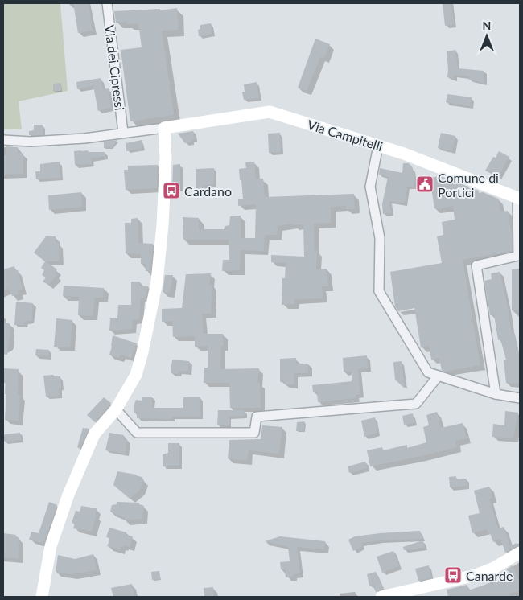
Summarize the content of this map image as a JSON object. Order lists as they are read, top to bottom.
{
  "streets": {
    "street": ["Via dei Cipressi", "Via Campitelli"]
  },
  "places": {
    "public building": ["Comune di Portici"],
    "bus stop": ["Cardano", "Canarde"]
  },
  "north": "top"
}
